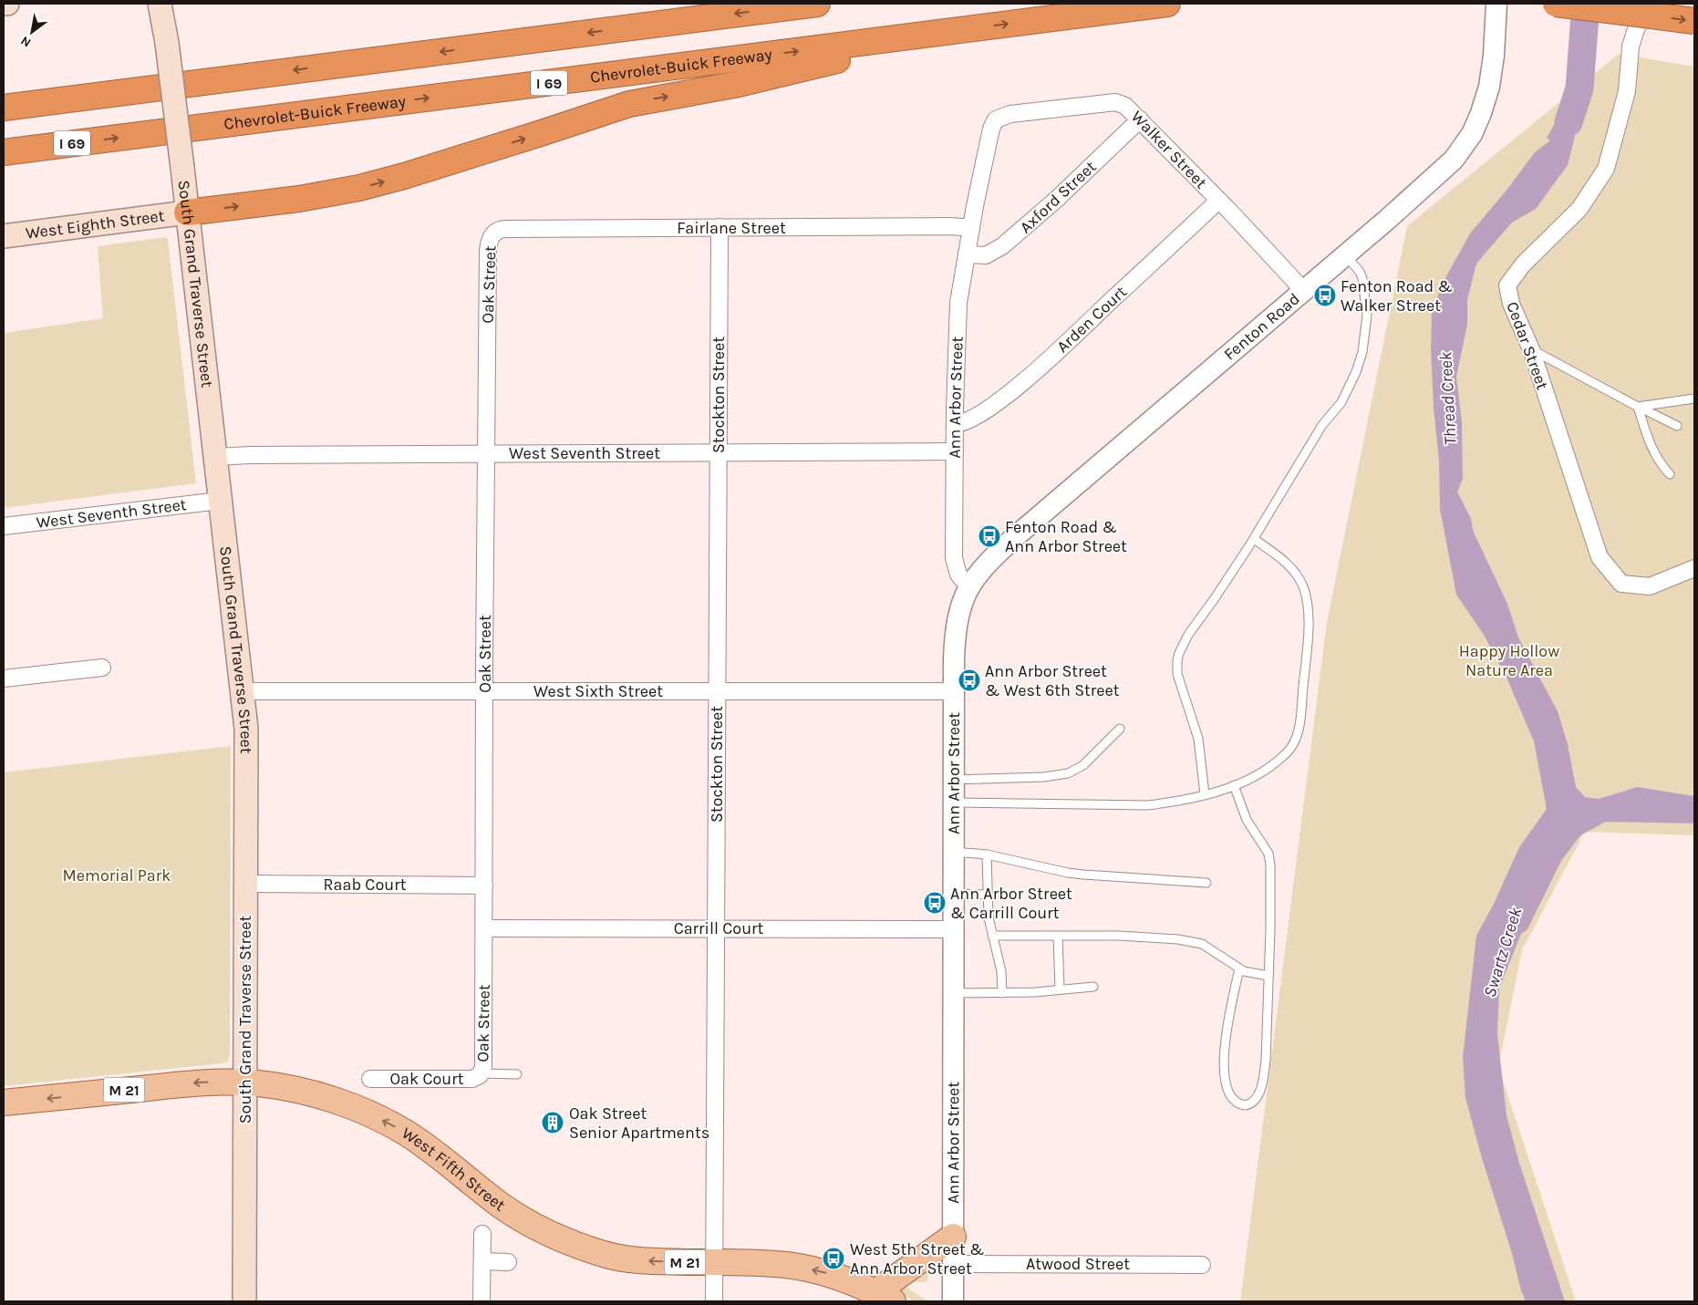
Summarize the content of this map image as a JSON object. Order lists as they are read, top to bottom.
{
  "streets": {
    "highway": ["Chevrolet-Buick Freeway", "I 69"],
    "main road": [
      "West Eighth Street",
      "South Grand Traverse Street",
      "M 21",
      "West Fifth Street"
    ],
    "street": [
      "Walker Street",
      "Axford Street",
      "Fairlane Street",
      "Oak Street",
      "Arden Court",
      "Fenton Road",
      "Cedar Street",
      "Stockton Street",
      "Ann Arbor Street",
      "West Seventh Street",
      "West Sixth Street",
      "Raab Court",
      "Carrill Court",
      "Oak Court",
      "Atwood Street"
    ]
  },
  "crossings": [
    ["Walker Street", "Axford Street"],
    ["Walker Street", "Arden Court"],
    ["Walker Street", "Fenton Road"],
    ["Walker Street", "Ann Arbor Street"],
    ["Axford Street", "Ann Arbor Street"],
    ["West Eighth Street", "South Grand Traverse Street"],
    ["Fairlane Street", "Oak Street"],
    ["Fairlane Street", "Stockton Street"],
    ["Fairlane Street", "Ann Arbor Street"],
    ["South Grand Traverse Street", "West Seventh Street"],
    ["South Grand Traverse Street", "West Sixth Street"],
    ["South Grand Traverse Street", "Raab Court"],
    ["South Grand Traverse Street", "West Fifth Street"],
    ["Oak Street", "West Seventh Street"],
    ["Oak Street", "West Sixth Street"],
    ["Oak Street", "Raab Court"],
    ["Oak Street", "Carrill Court"],
    ["Oak Street", "Oak Court"],
    ["Arden Court", "Ann Arbor Street"],
    ["Fenton Road", "Ann Arbor Street"],
    ["Stockton Street", "West Seventh Street"],
    ["Stockton Street", "West Sixth Street"],
    ["Stockton Street", "Carrill Court"],
    ["Stockton Street", "West Fifth Street"],
    ["Ann Arbor Street", "West Seventh Street"],
    ["Ann Arbor Street", "West Sixth Street"],
    ["Ann Arbor Street", "Carrill Court"],
    ["Ann Arbor Street", "Atwood Street"]
  ],
  "one_way": ["West Fifth Street"],
  "water": ["Thread Creek", "Swartz Creek"],
  "parks": ["Happy Hollow Nature Area", "Memorial Park"],
  "places": {
    "bus stop": [
      "Fenton Road & Walker Street",
      "Fenton Road & Ann Arbor Street",
      "Ann Arbor Street & West 6th Street",
      "Ann Arbor Street & Carrill Court",
      "West 5th Street & Ann Arbor Street"
    ],
    "building": ["Oak Street Senior Apartments"]
  },
  "north": "bottom left"
}
